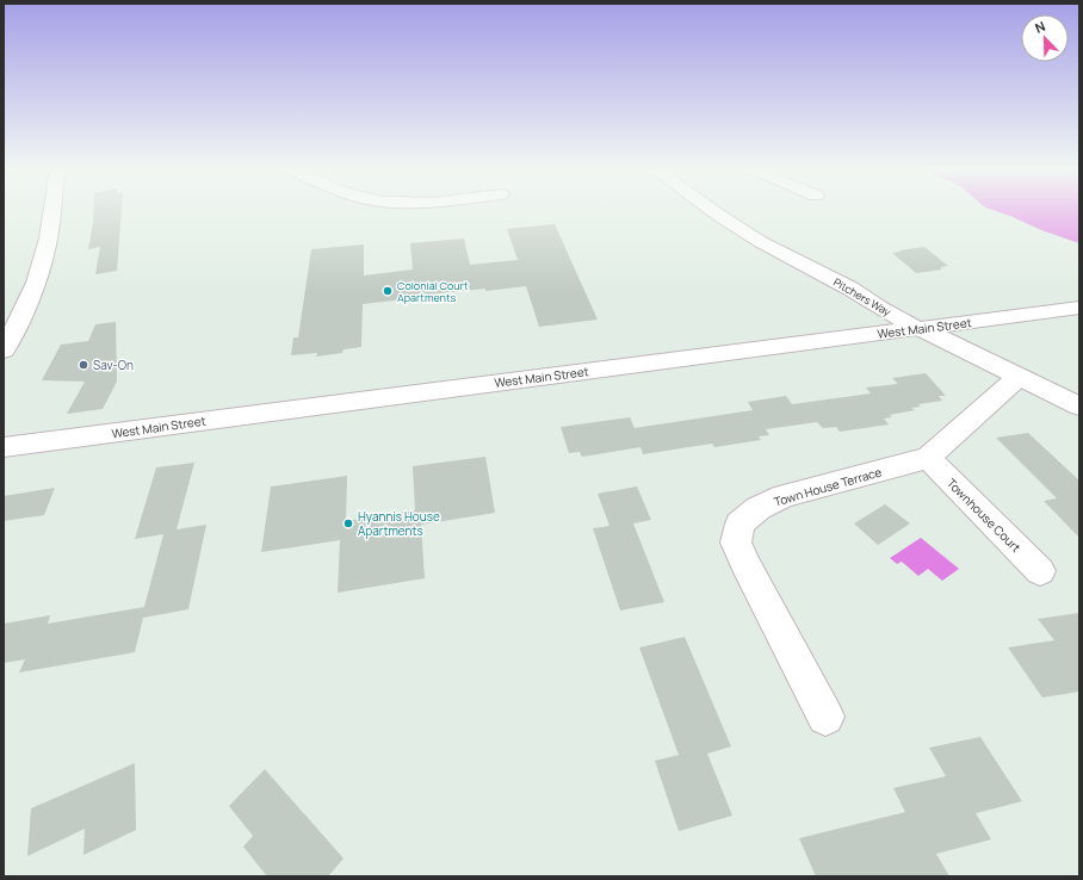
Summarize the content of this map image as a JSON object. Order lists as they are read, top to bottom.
{
  "streets": {
    "main road": [
      "Pitchers Way",
      "West Main Street",
      "Town House Terrace",
      "Townhouse Court"
    ]
  },
  "crossings": [
    ["Pitchers Way", "West Main Street"],
    ["Pitchers Way", "Town House Terrace"],
    ["Town House Terrace", "Townhouse Court"]
  ],
  "places": ["Colonial Court Apartments", "Sav-On", "Hyannis House Apartments"],
  "north": "top left"
}
